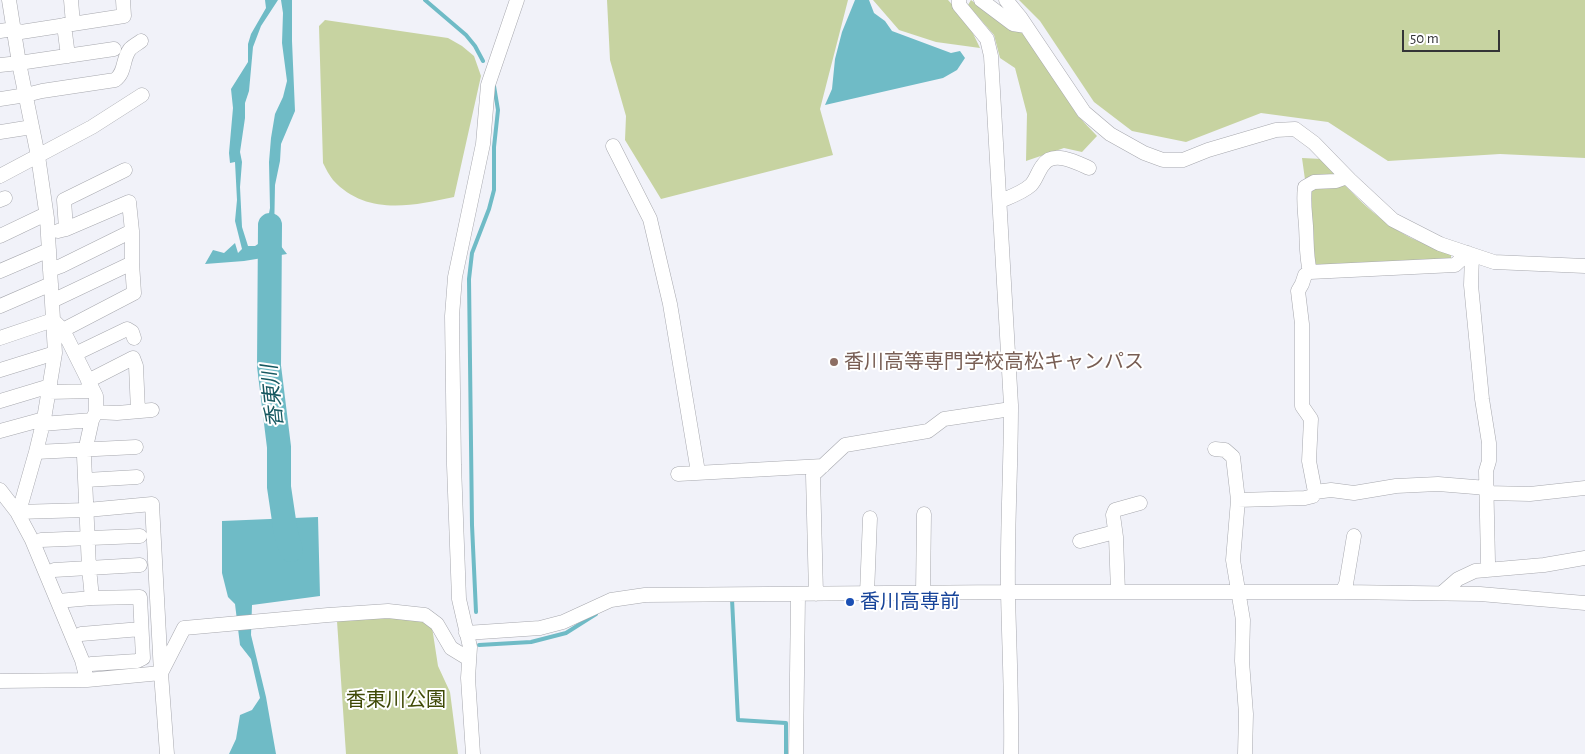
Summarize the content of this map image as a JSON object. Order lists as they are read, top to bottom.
{
  "water": ["香東川"],
  "parks": ["香東川公園"],
  "places": ["香川高等専門学校高松キャンパス", "香川高専前"],
  "scale_bar": "50 m"
}
